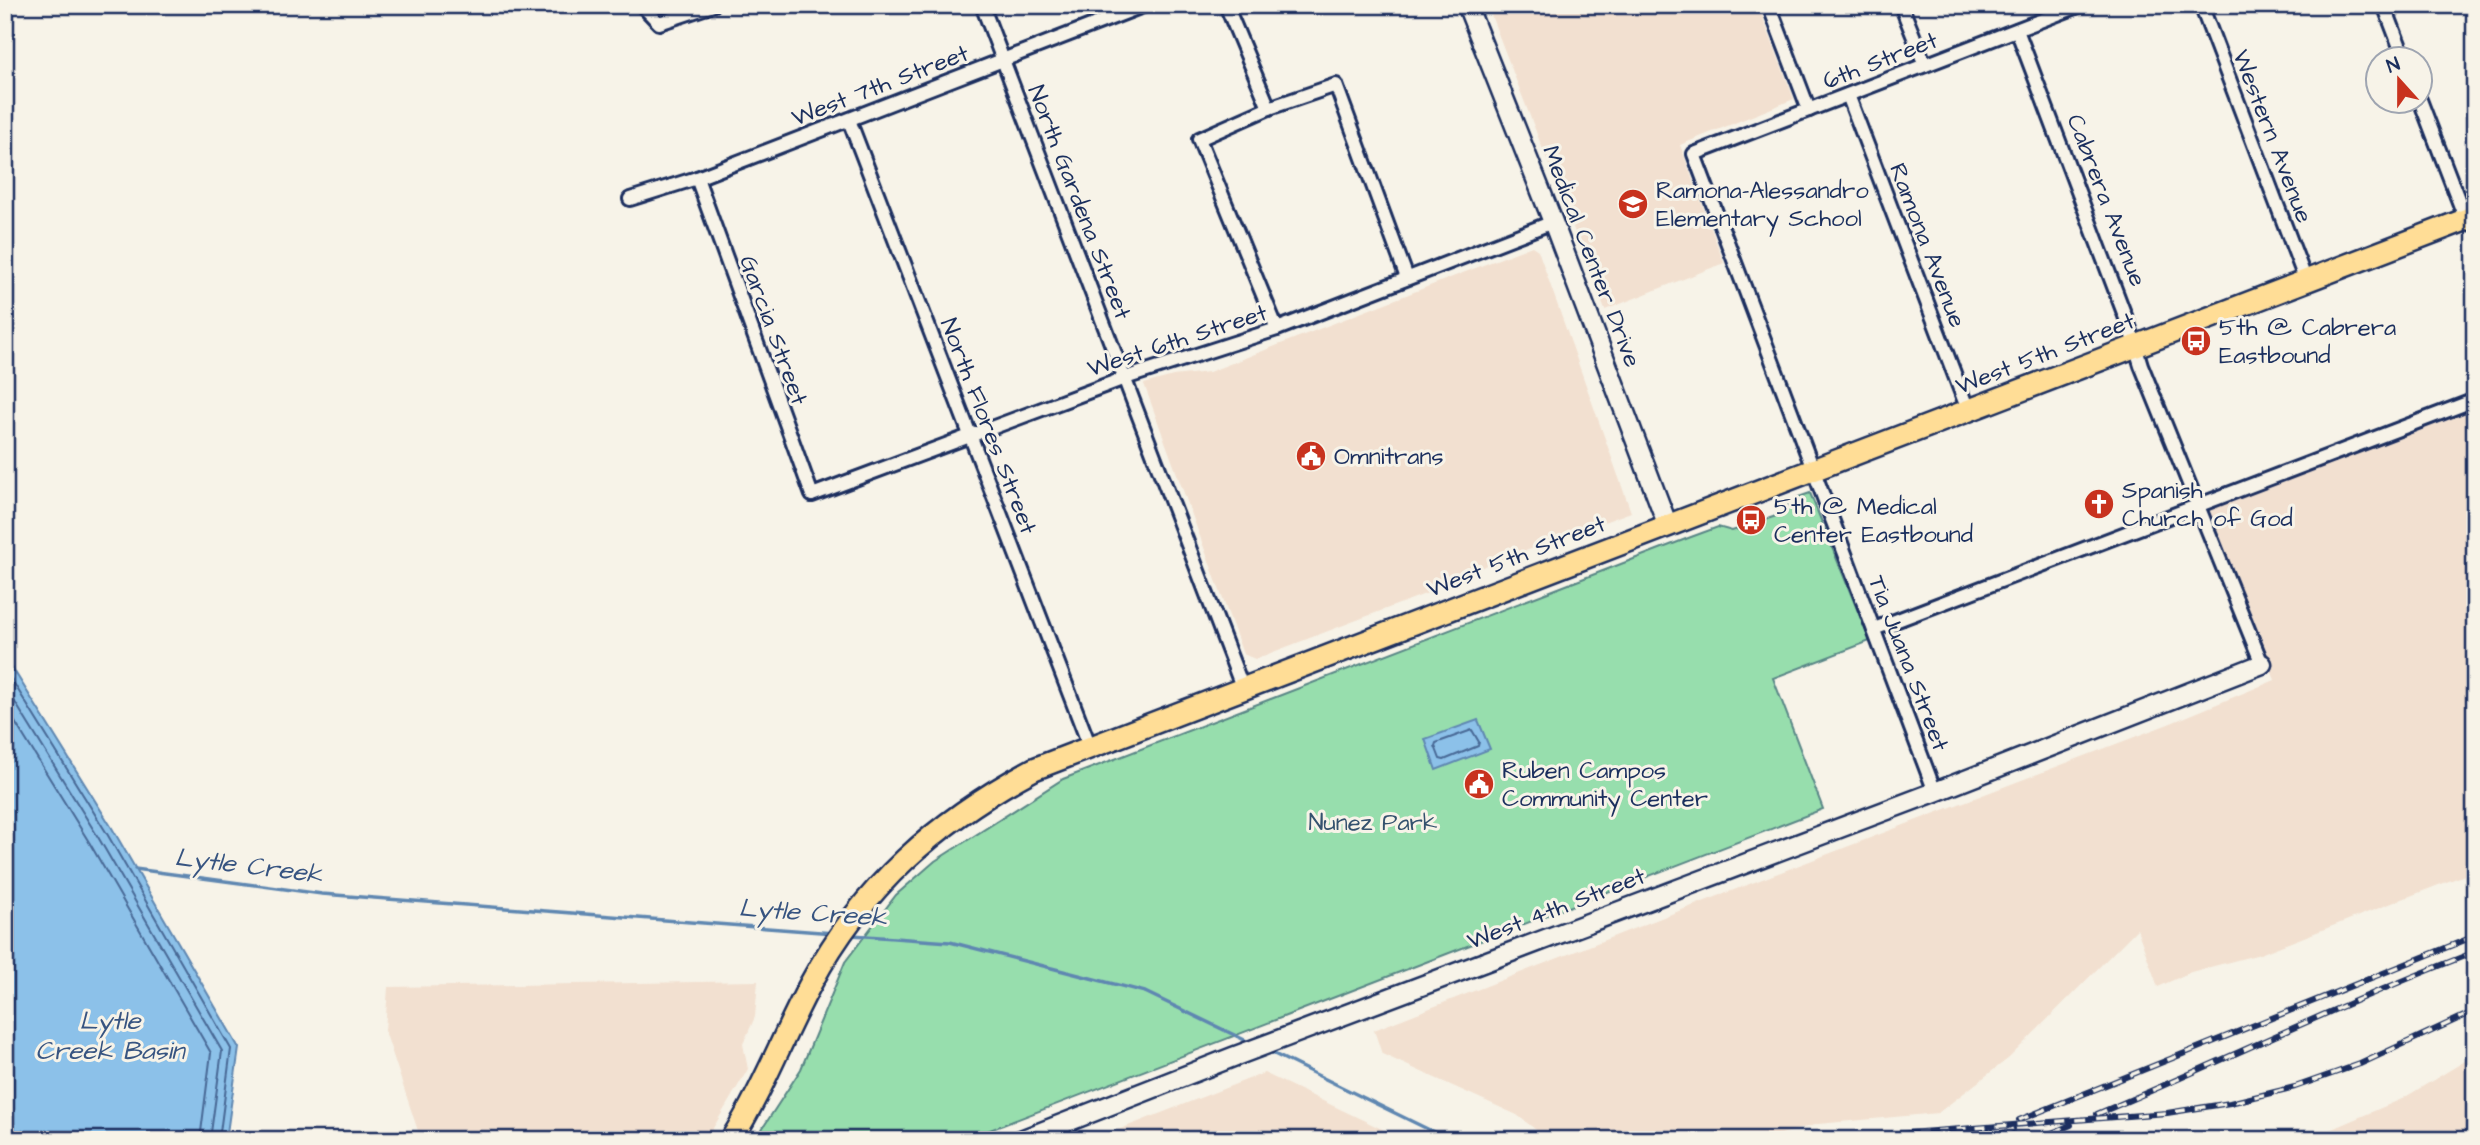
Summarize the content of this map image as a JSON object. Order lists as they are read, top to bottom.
{
  "streets": {
    "main road": ["West 5th Street"],
    "street": [
      "6th Street",
      "West 7th Street",
      "Western Avenue",
      "Cabrera Avenue",
      "North Gardena Street",
      "Ramona Avenue",
      "Medical Center Drive",
      "Garcia Street",
      "West 6th Street",
      "North Flores Street",
      "Tia Juana Street",
      "West 4th Street"
    ]
  },
  "crossings": [
    ["6th Street", "Cabrera Avenue"],
    ["6th Street", "Ramona Avenue"],
    ["6th Street", "Tia Juana Street"],
    ["West 7th Street", "North Gardena Street"],
    ["West 7th Street", "Garcia Street"],
    ["West 7th Street", "North Flores Street"],
    ["Western Avenue", "West 5th Street"],
    ["Cabrera Avenue", "West 5th Street"],
    ["Cabrera Avenue", "West 4th Street"],
    ["North Gardena Street", "West 6th Street"],
    ["North Gardena Street", "West 5th Street"],
    ["Ramona Avenue", "West 5th Street"],
    ["Medical Center Drive", "West 6th Street"],
    ["Medical Center Drive", "West 5th Street"],
    ["Garcia Street", "West 6th Street"],
    ["West 6th Street", "North Flores Street"],
    ["West 5th Street", "North Flores Street"],
    ["West 5th Street", "Tia Juana Street"],
    ["Tia Juana Street", "West 4th Street"]
  ],
  "water": ["Lytle Creek", "Lytle Creek Basin"],
  "parks": ["Nunez Park"],
  "places": {
    "school or university": ["Ramona-Alessandro Elementary School"],
    "bus stop": ["5th @ Cabrera Eastbound", "5th @ Medical Center Eastbound"],
    "public building": ["Omnitrans", "Ruben Campos Community Center"],
    "church": ["Spanish Church of God"]
  },
  "north": "top"
}
